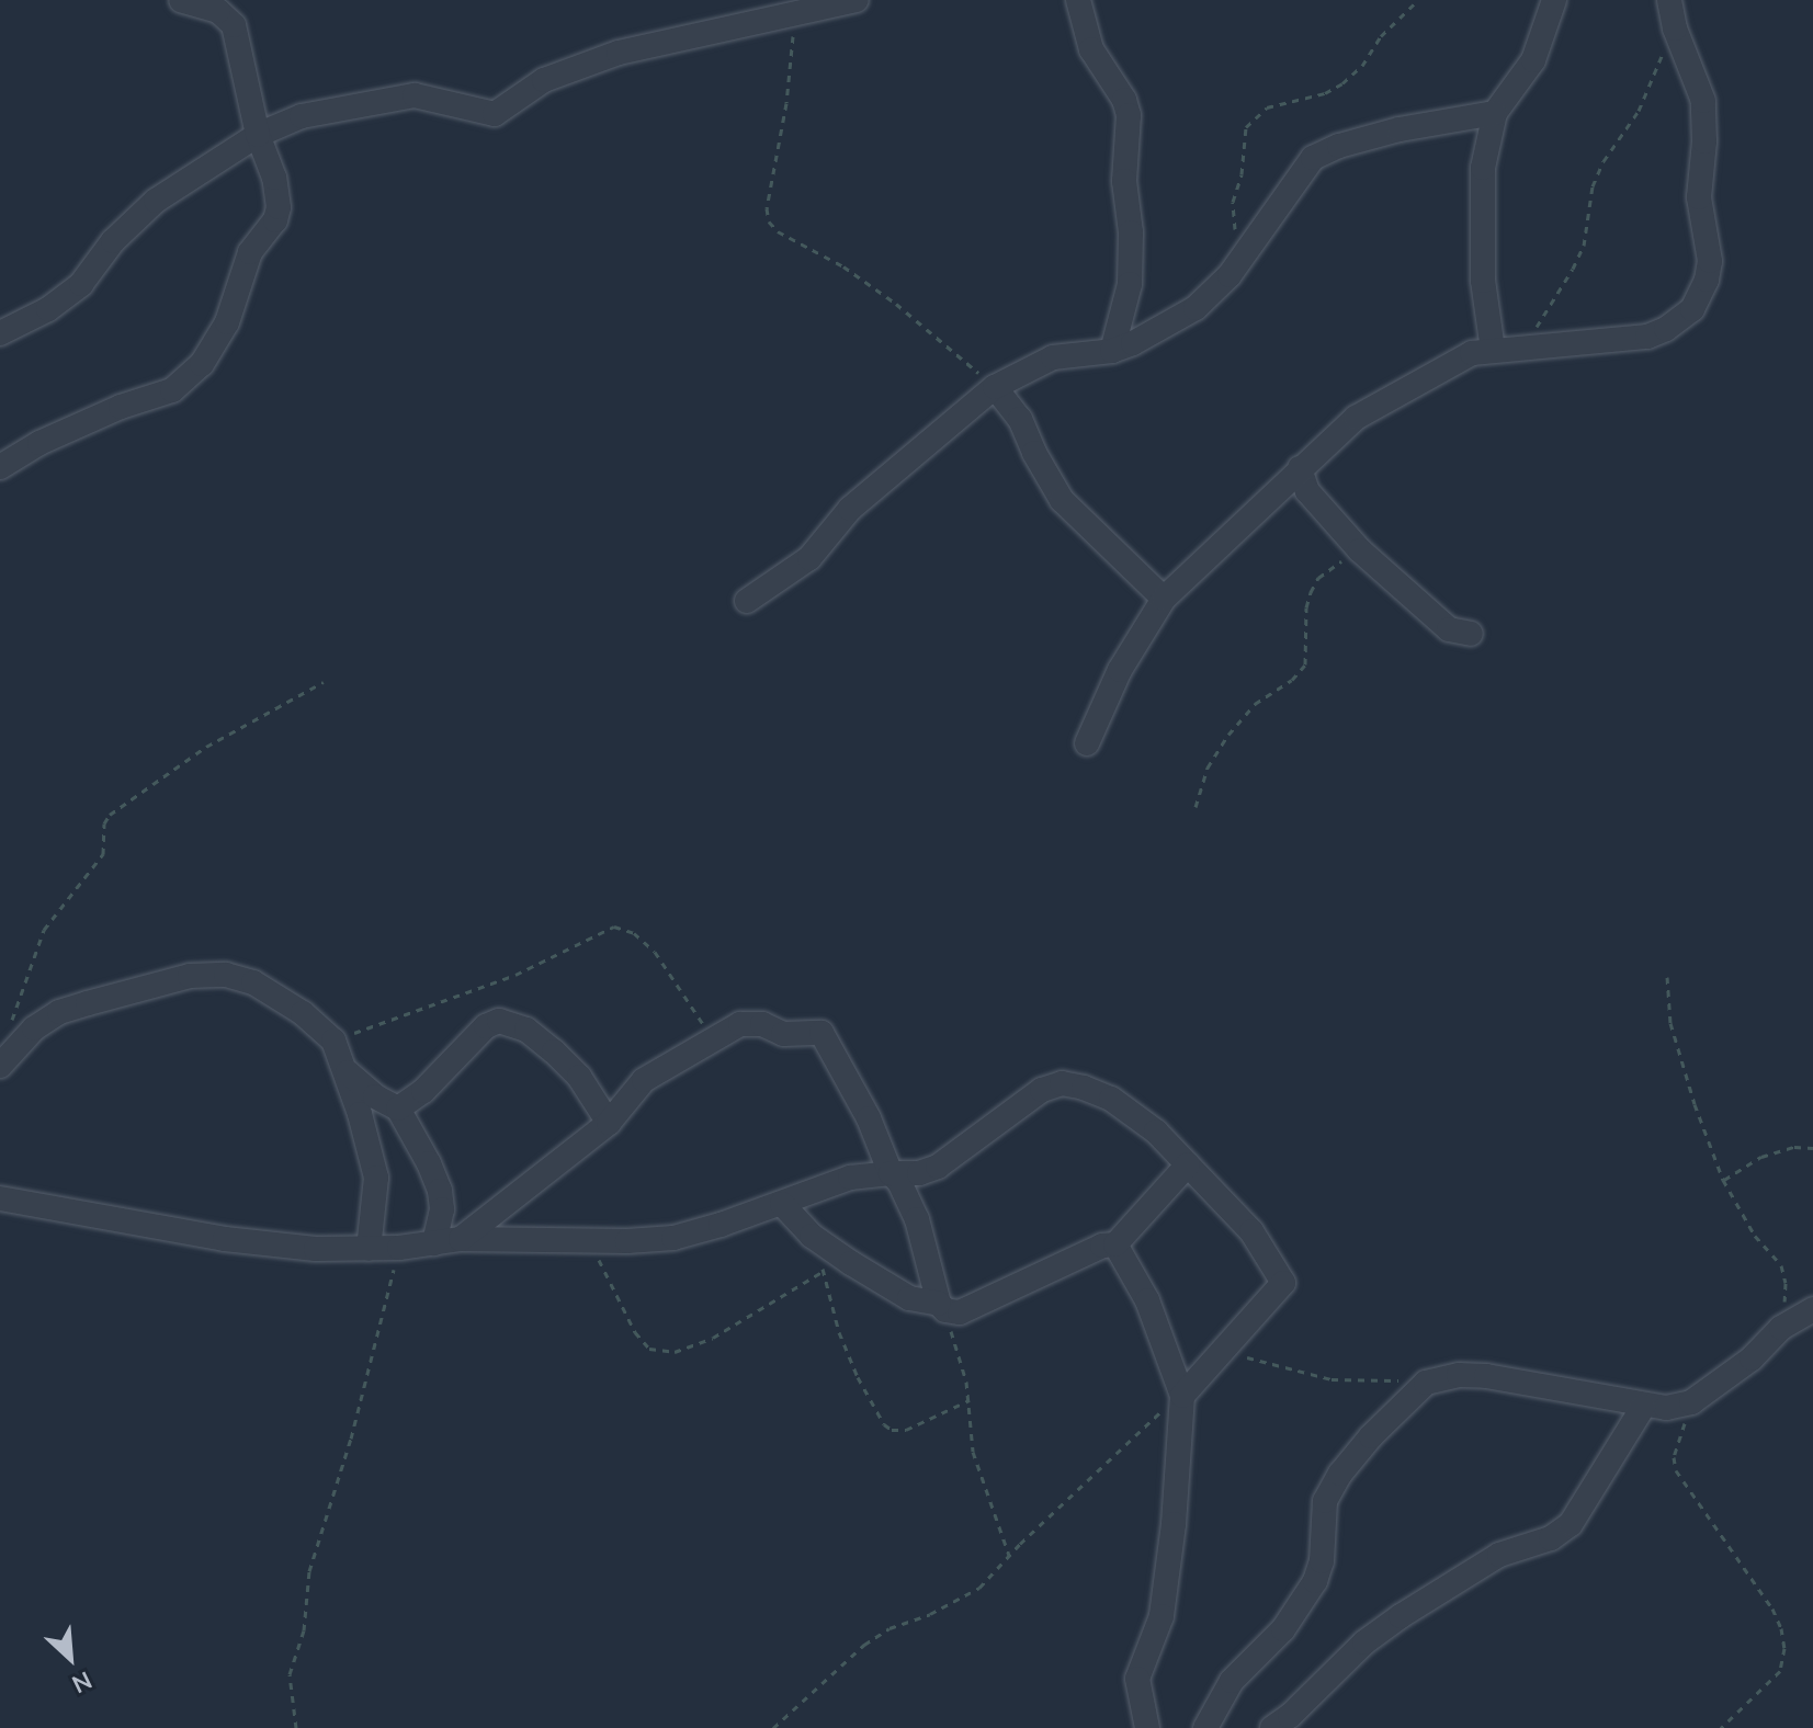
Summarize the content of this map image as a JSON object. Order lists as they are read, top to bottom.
{
  "north": "bottom right"
}
